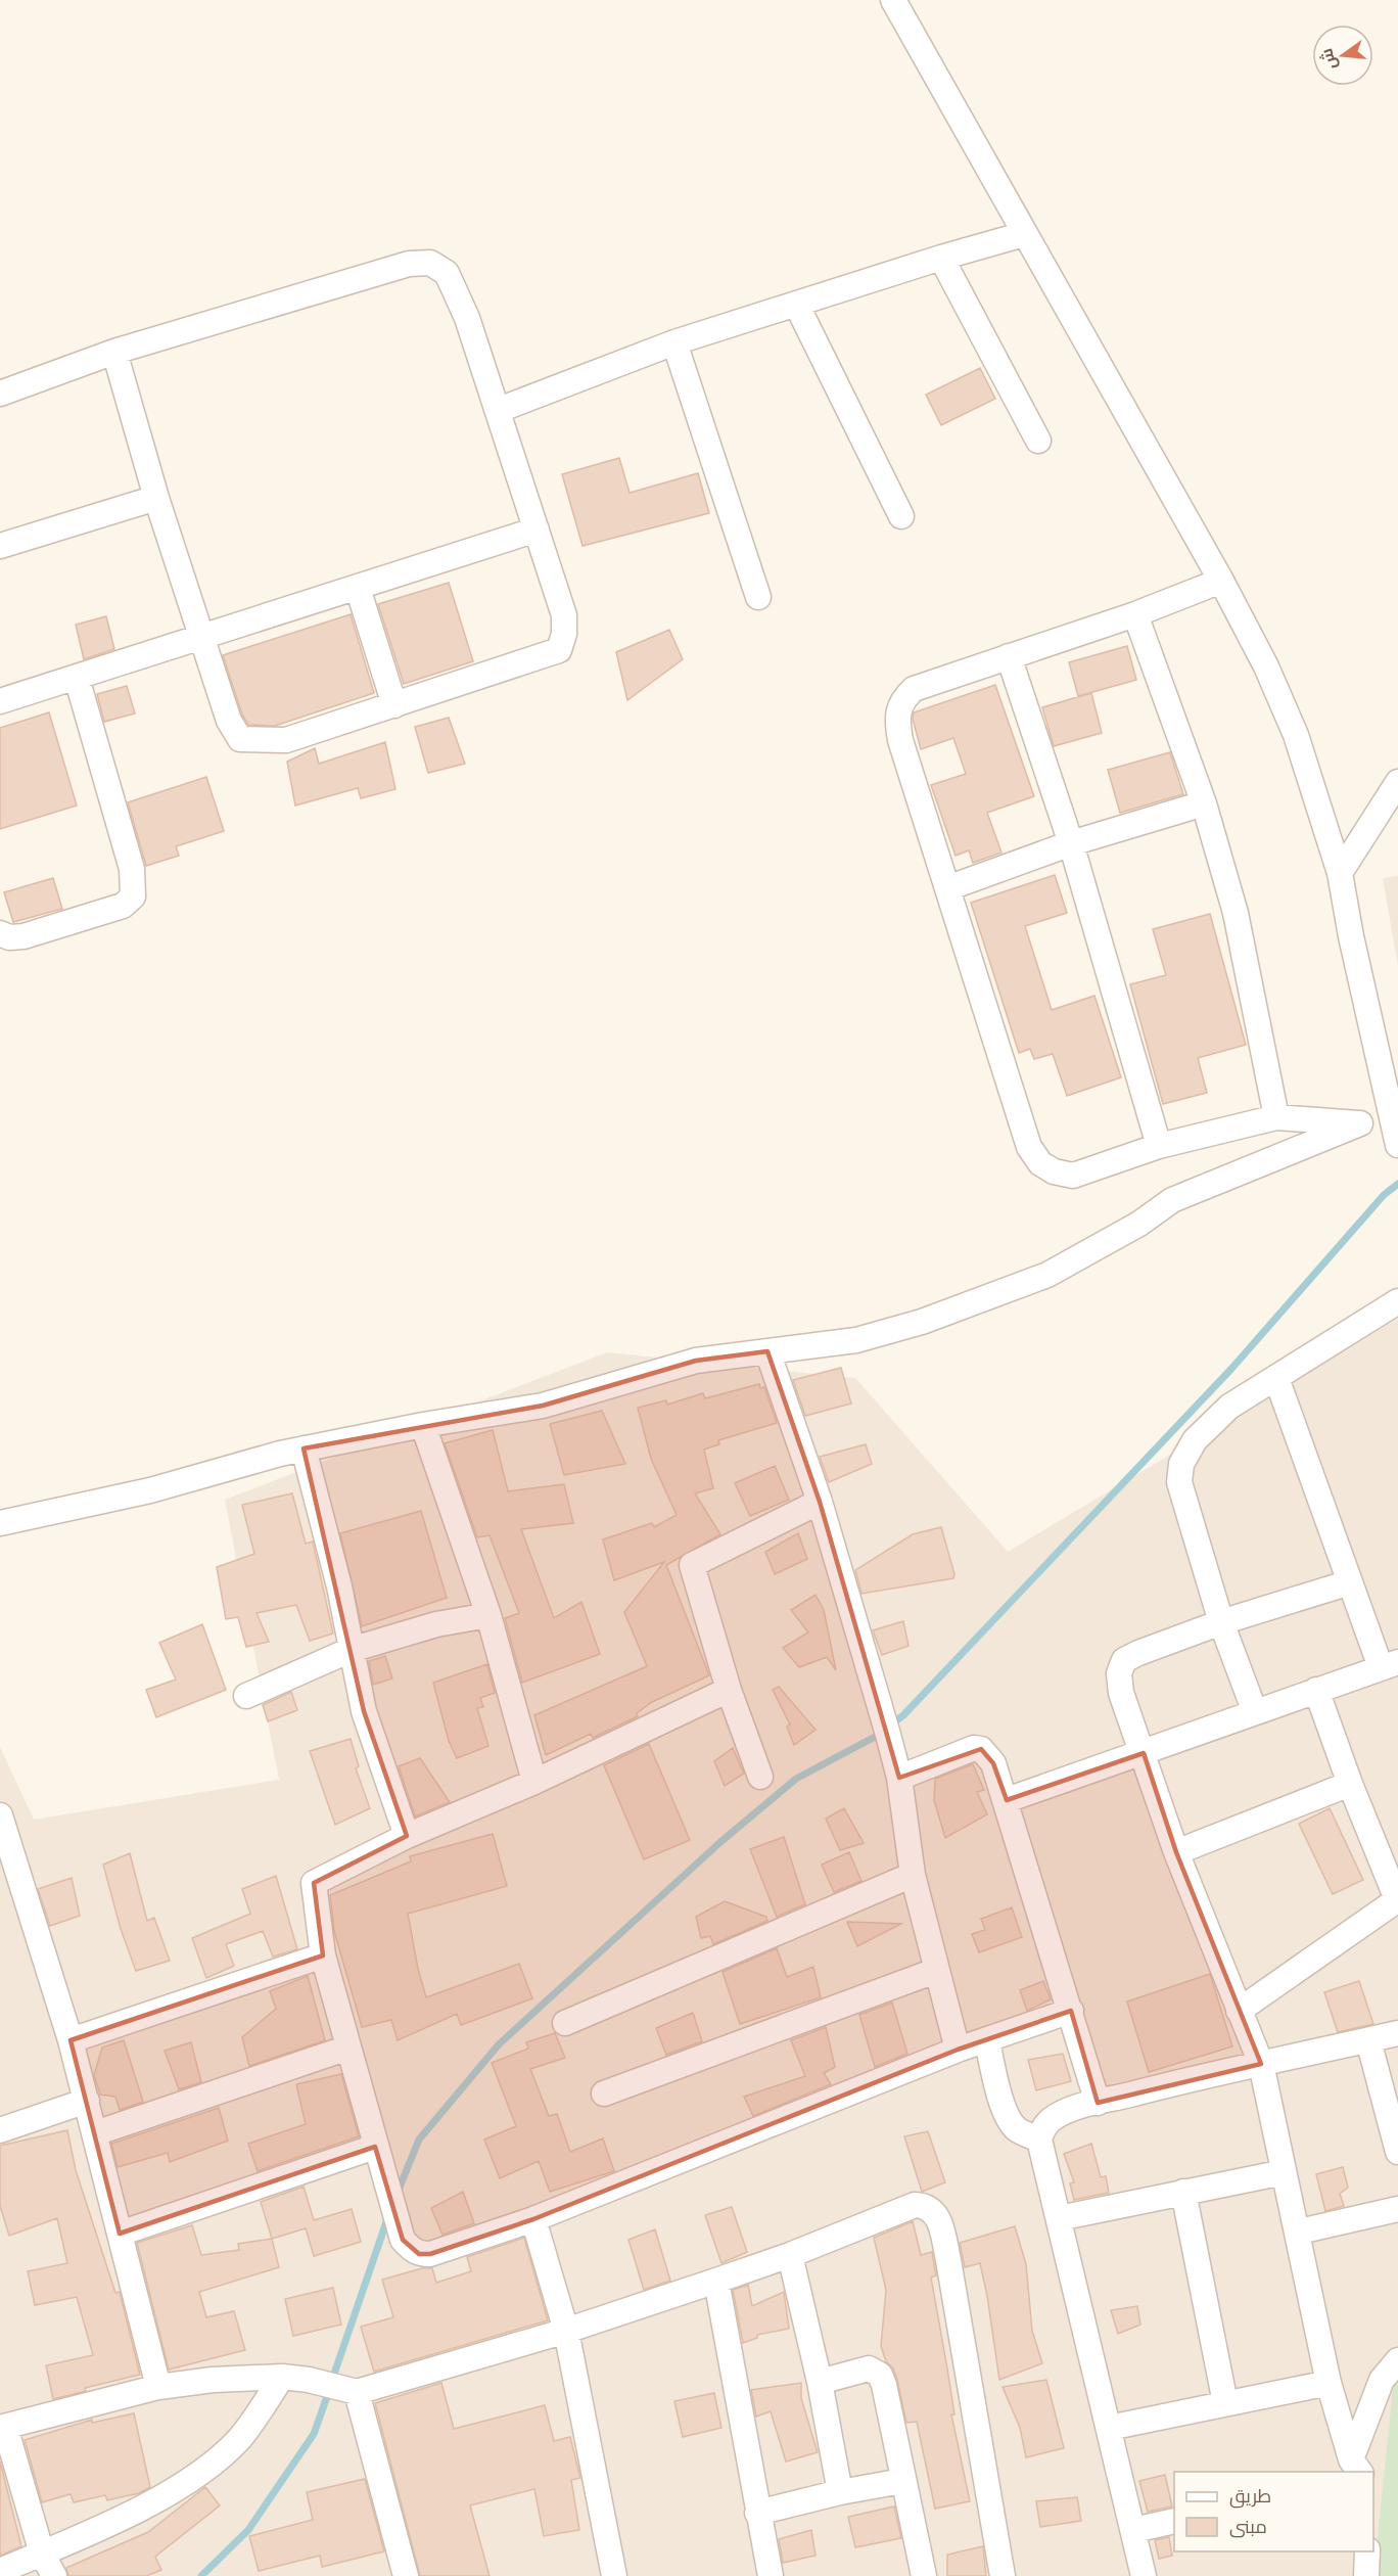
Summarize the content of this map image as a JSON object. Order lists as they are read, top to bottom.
{
  "legend": ["طريق", "مبنى"],
  "north": "left"
}
